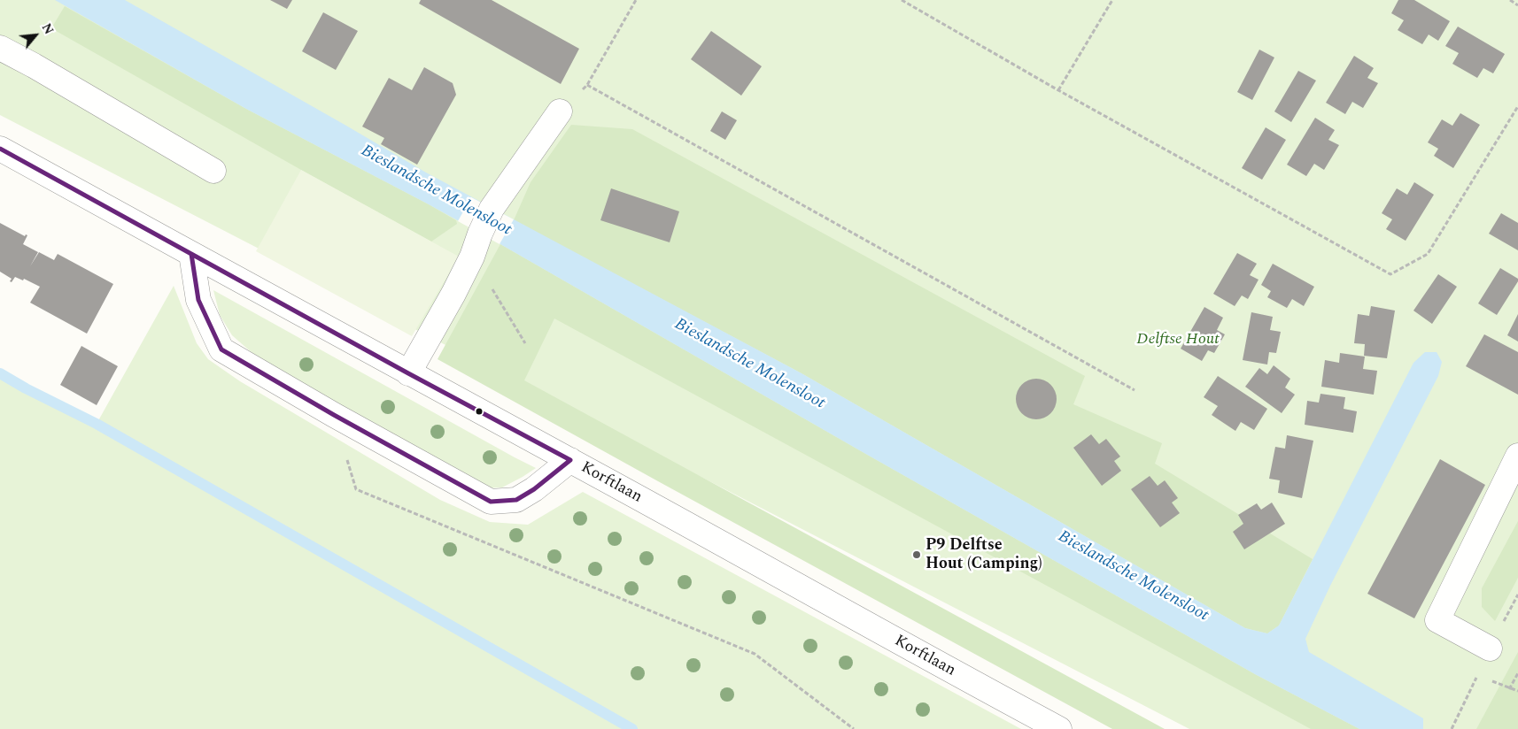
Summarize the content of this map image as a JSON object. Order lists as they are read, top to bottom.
{
  "streets": {
    "street": ["Korftlaan"]
  },
  "water": ["Bieslandsche Molensloot"],
  "parks": ["Delftse Hout"],
  "places": ["P9 Delftse Hout (Camping)"],
  "north": "top right"
}
